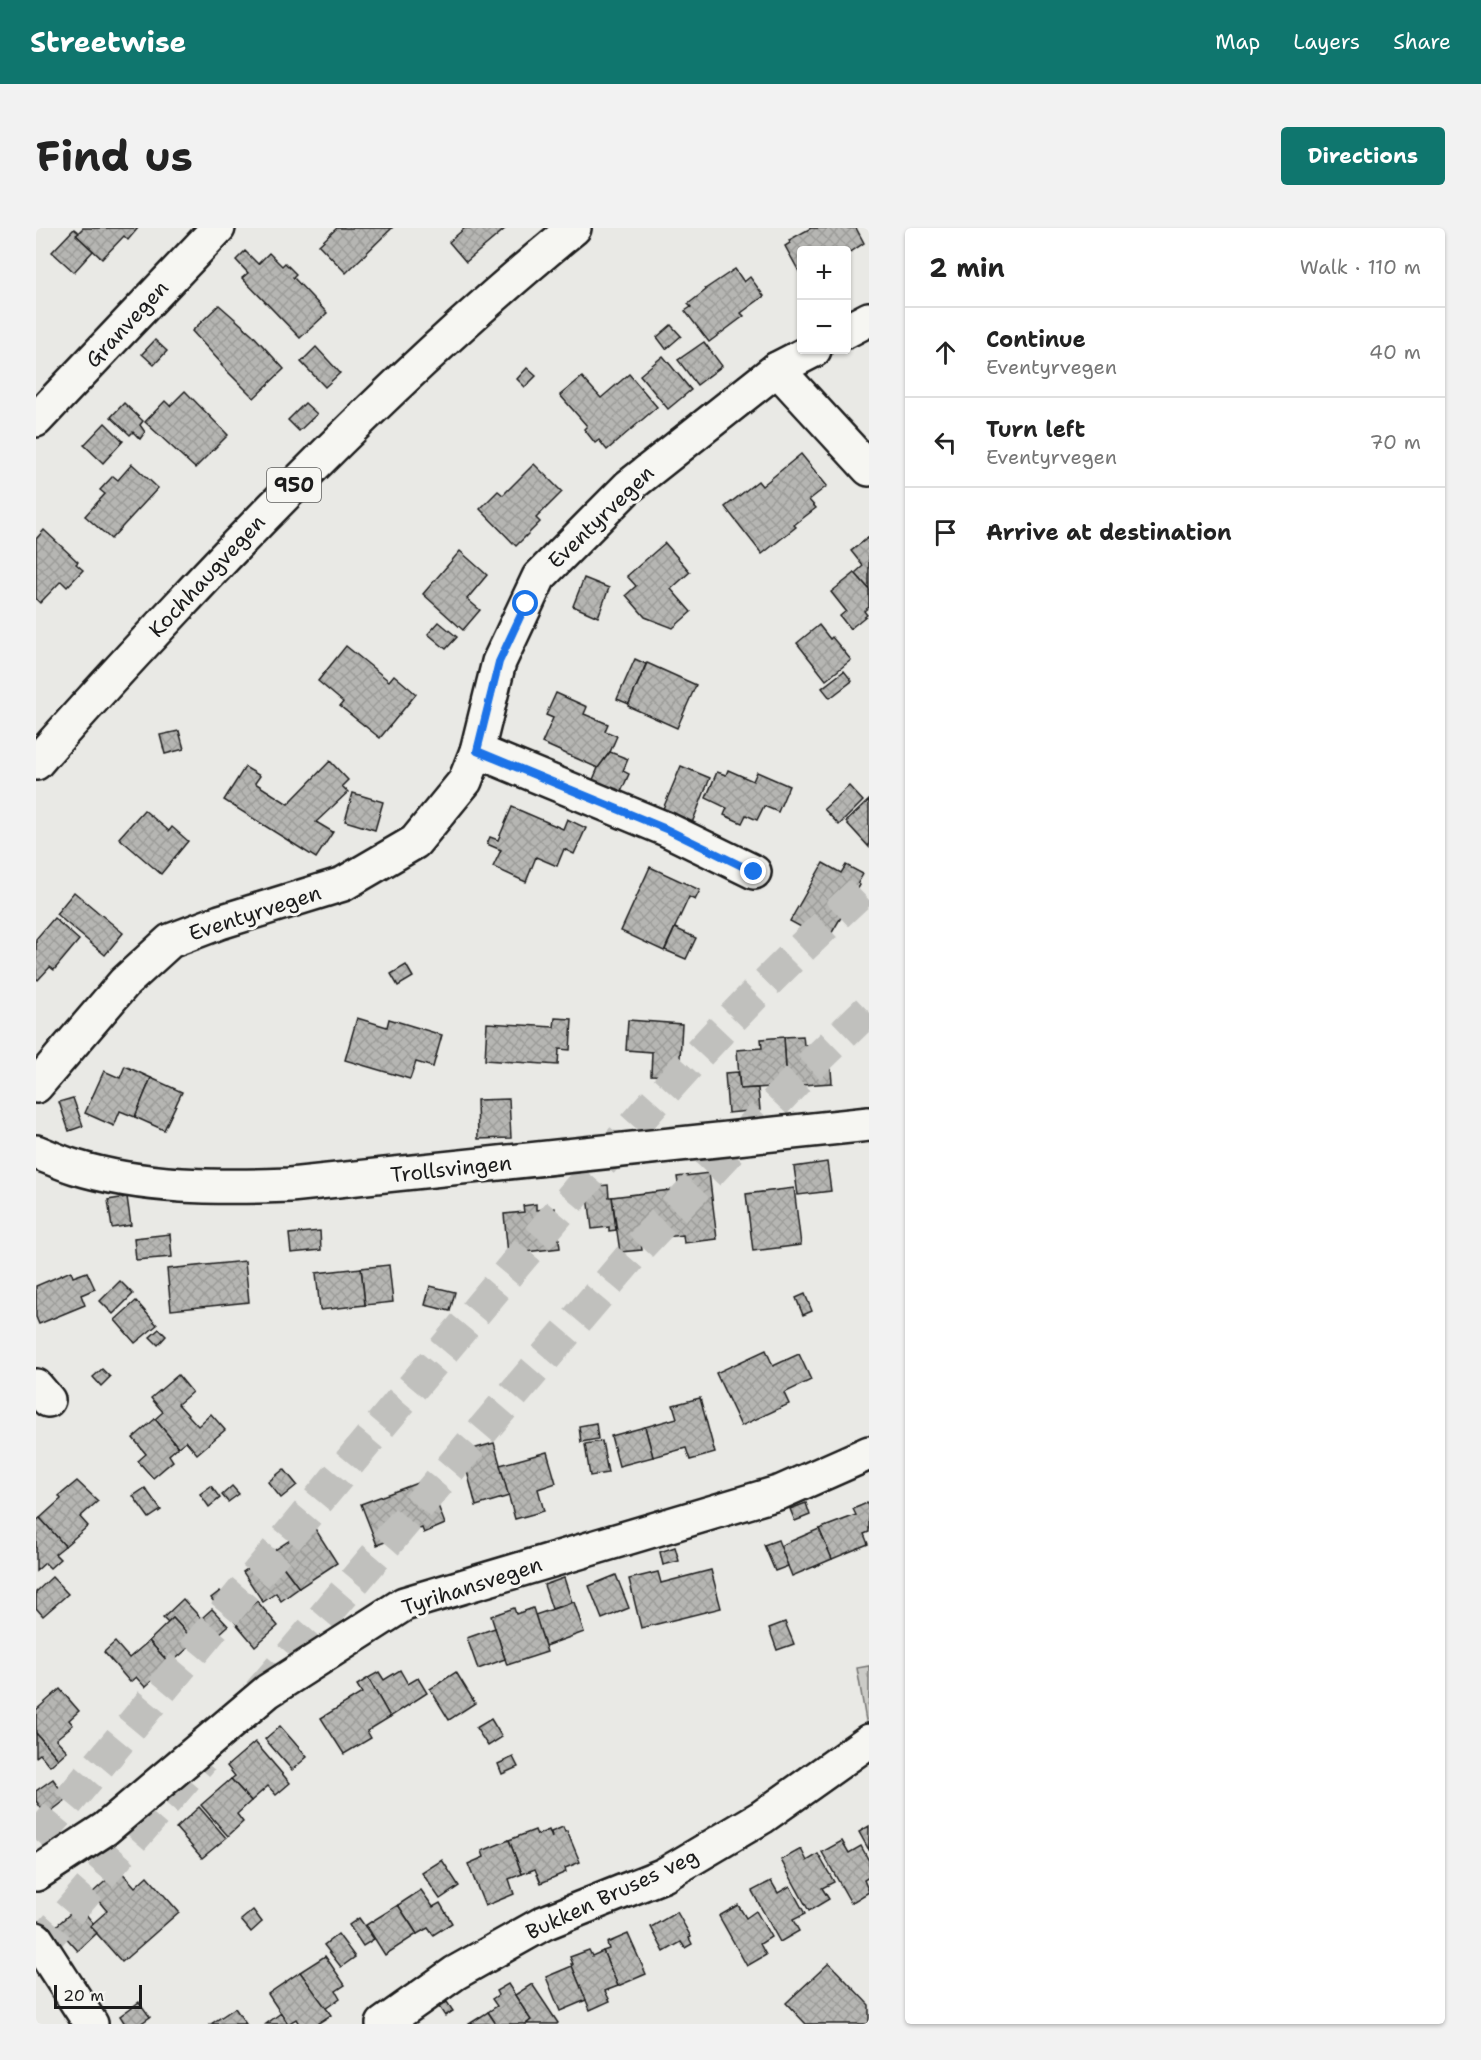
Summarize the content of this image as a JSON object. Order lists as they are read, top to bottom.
{
  "streets": {
    "street": [
      "Granvegen",
      "950",
      "Eventyrvegen",
      "Kochhaugvegen",
      "Trollsvingen",
      "Tyrihansvegen",
      "Bukken Bruses veg"
    ]
  },
  "scale_bar": "20 m",
  "page": {
    "header": "Streetwise",
    "nav": ["Map", "Layers", "Share"],
    "buttons": "Directions",
    "title": "Find us",
    "heading": ["2 min", "Walk · 110 m"],
    "map_buttons": ["+", "−"],
    "list": [
      ["Continue", "Eventyrvegen", "40 m"],
      ["Turn left", "Eventyrvegen", "70 m"],
      "Arrive at destination"
    ],
    "scale": "20 m"
  }
}
